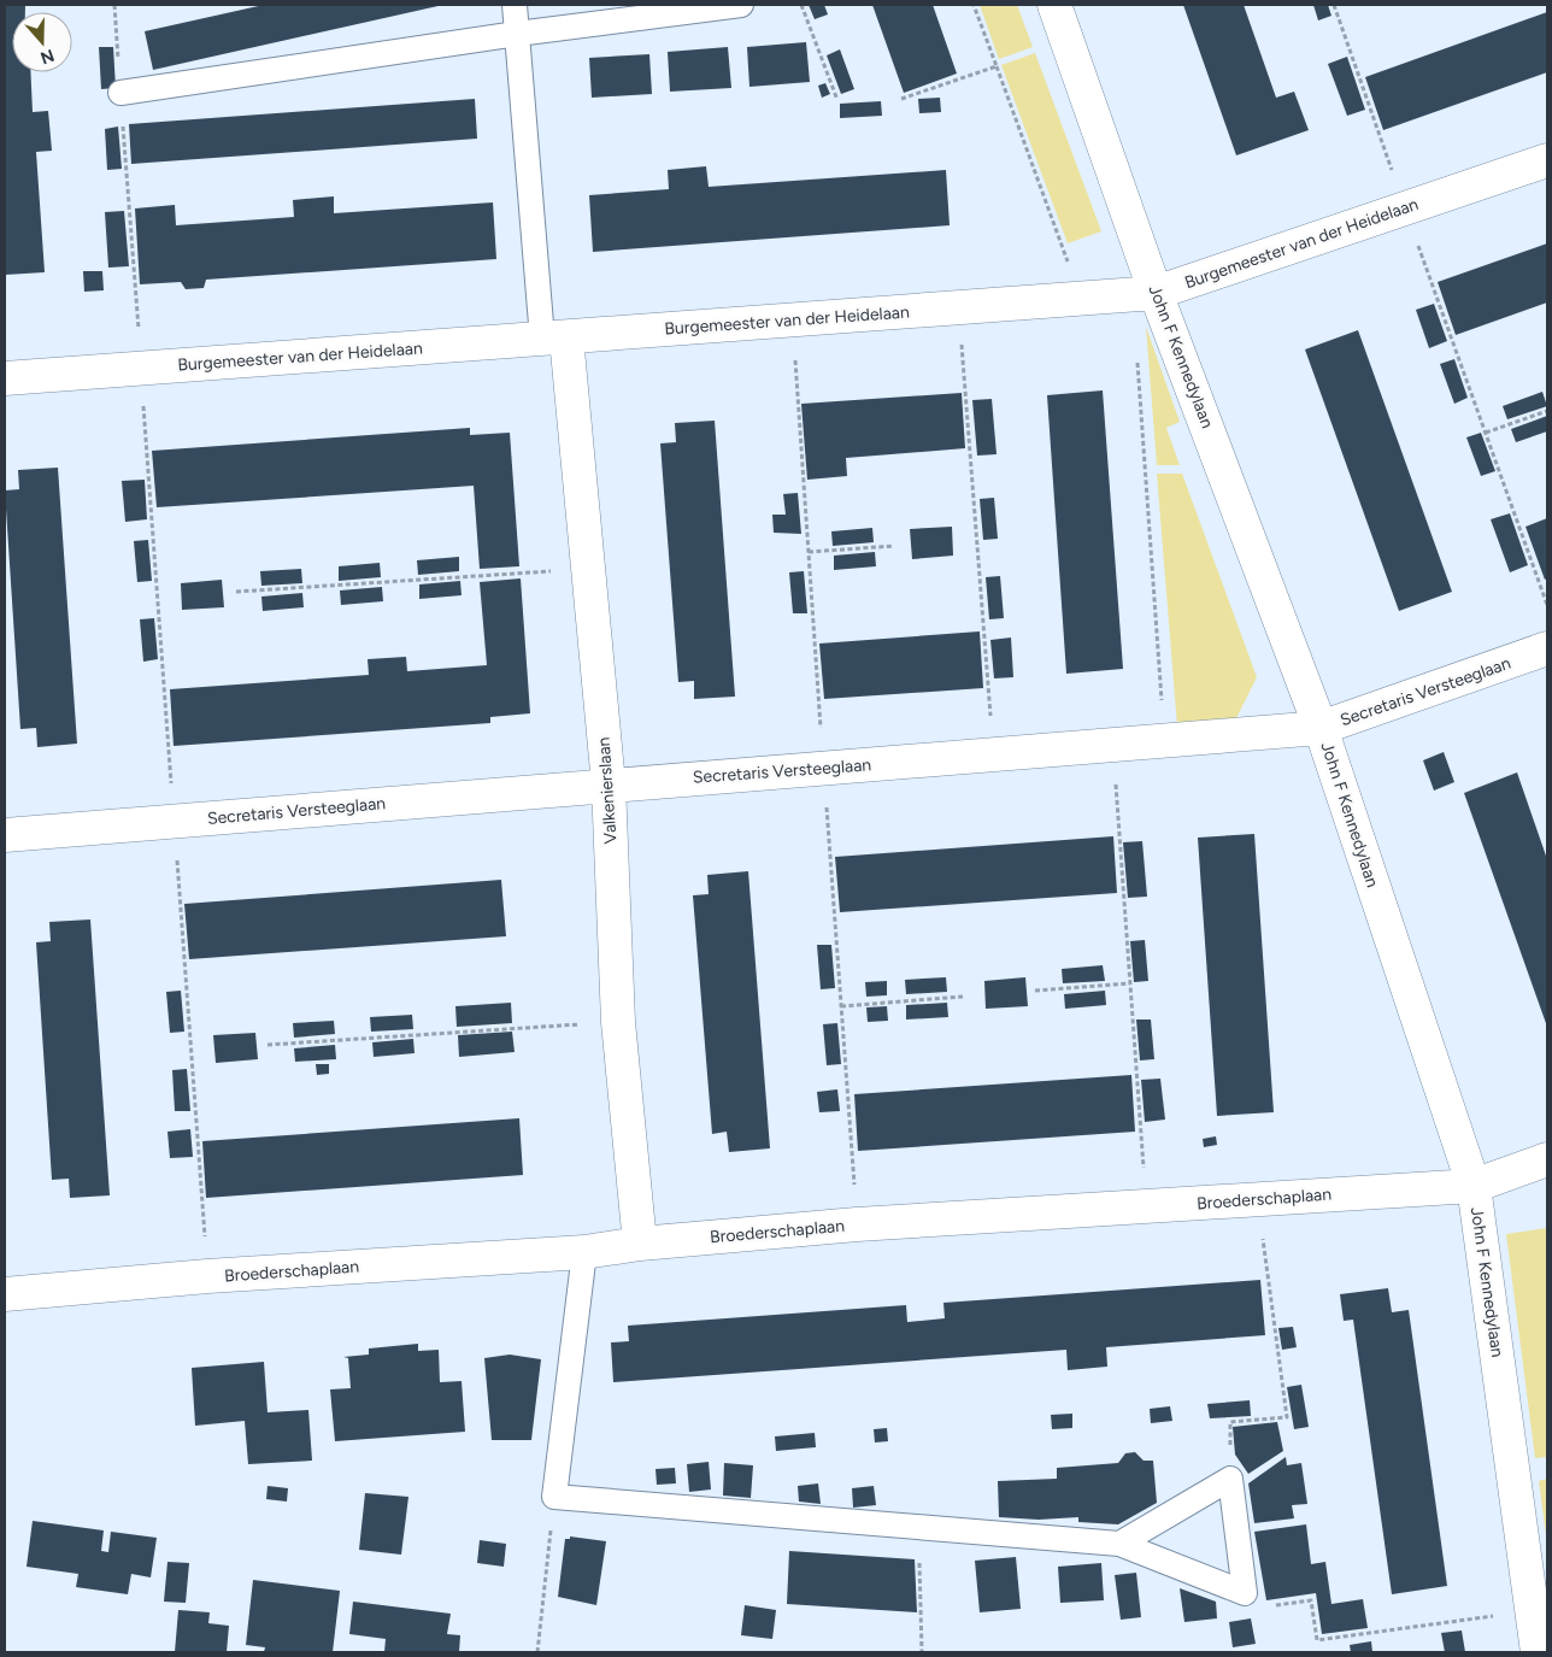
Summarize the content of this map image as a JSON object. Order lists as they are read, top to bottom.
{
  "streets": {
    "street": [
      "Burgemeester van der Heidelaan",
      "John F Kennedylaan",
      "Secretaris Versteeglaan",
      "Valkenierslaan",
      "Broederschaplaan"
    ]
  },
  "crossings": [
    ["Burgemeester van der Heidelaan", "John F Kennedylaan"],
    ["Burgemeester van der Heidelaan", "Valkenierslaan"],
    ["John F Kennedylaan", "Secretaris Versteeglaan"],
    ["John F Kennedylaan", "Broederschaplaan"],
    ["Secretaris Versteeglaan", "Valkenierslaan"],
    ["Valkenierslaan", "Broederschaplaan"]
  ],
  "north": "bottom"
}
